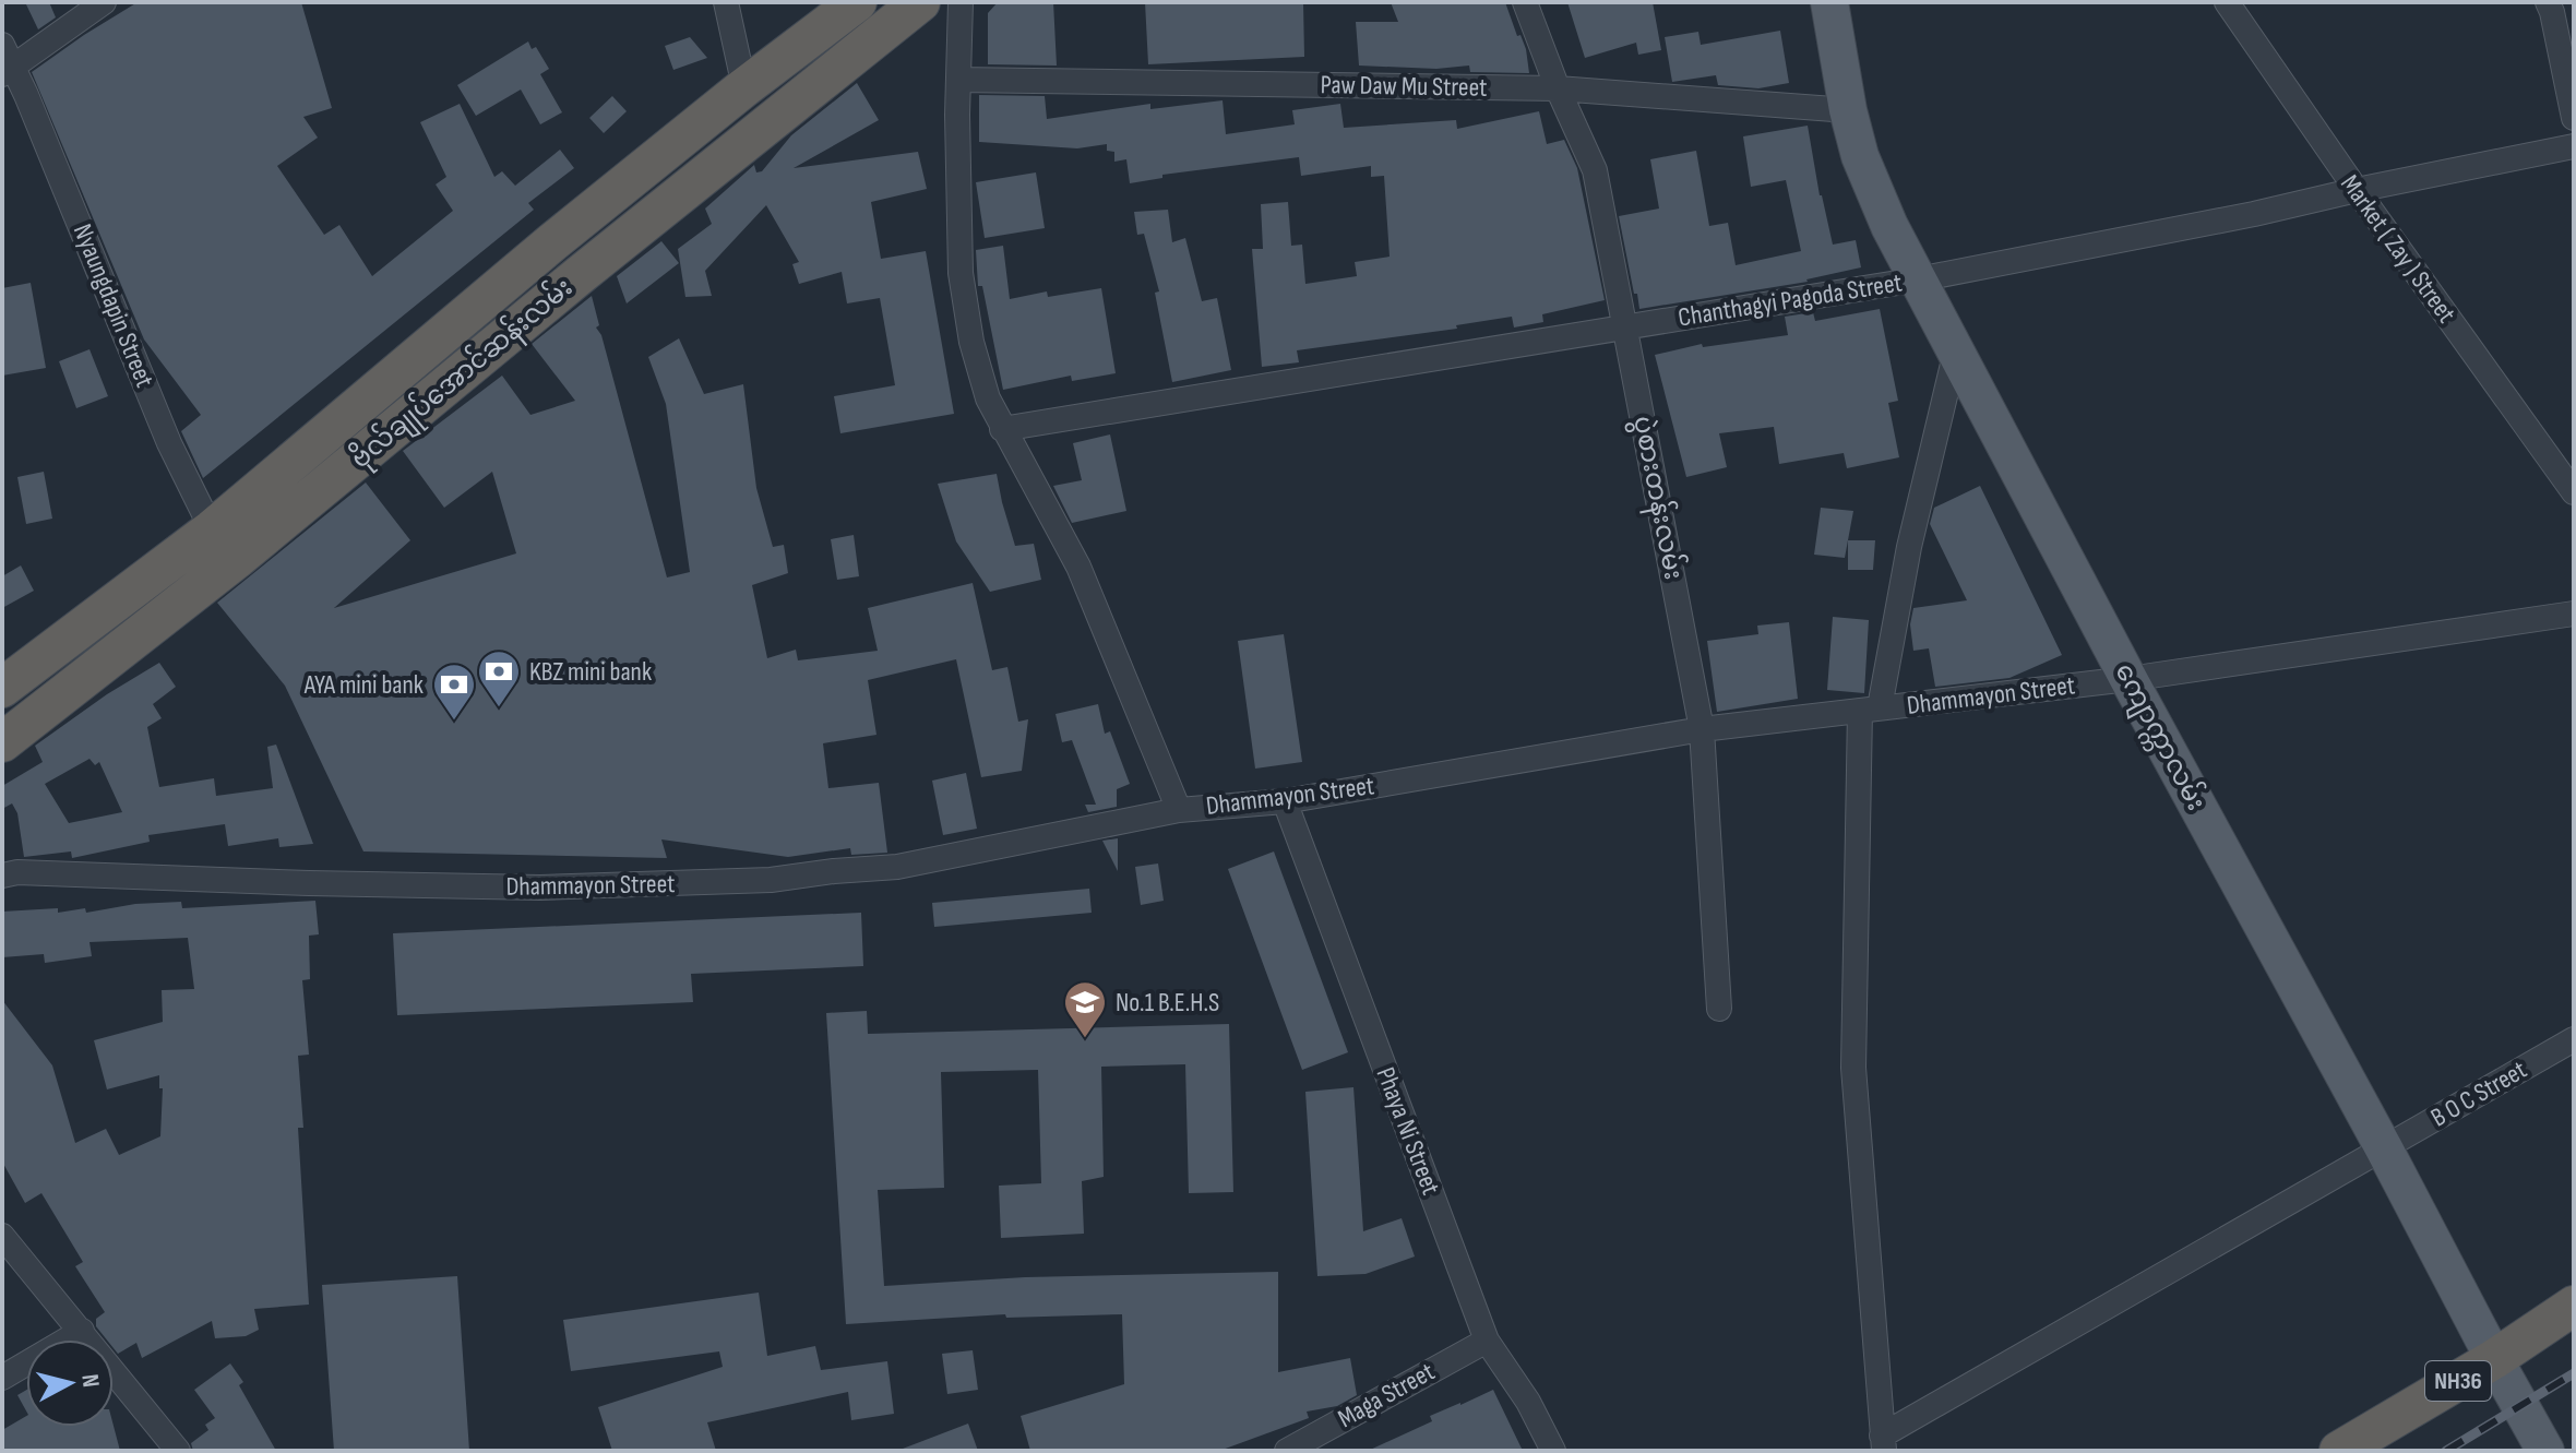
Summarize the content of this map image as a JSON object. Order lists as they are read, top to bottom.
{
  "streets": {
    "highway": ["ဗိုလ်ချုပ်အောင်ဆန်းလမ်း", "NH36"],
    "main road": ["ကျောက္ကာလမ်း"],
    "street": [
      "Paw Daw Mu Street",
      "Market ( Zay ) Street",
      "Chanthagyi Pagoda Street",
      "Nyaungdapin Street",
      "ပွဲစားတန်းလမ်း",
      "Dhammayon Street",
      "B O C Street",
      "Phaya Ni Street",
      "Maga Street"
    ]
  },
  "crossings": [
    ["Paw Daw Mu Street", "ပွဲစားတန်းလမ်း"],
    ["Paw Daw Mu Street", "ကျောက္ကာလမ်း"],
    ["Market ( Zay ) Street", "Chanthagyi Pagoda Street"],
    ["Chanthagyi Pagoda Street", "ပွဲစားတန်းလမ်း"],
    ["Chanthagyi Pagoda Street", "ကျောက္ကာလမ်း"],
    ["Nyaungdapin Street", "ဗိုလ်ချုပ်အောင်ဆန်းလမ်း"],
    ["ပွဲစားတန်းလမ်း", "Dhammayon Street"],
    ["Dhammayon Street", "ကျောက္ကာလမ်း"],
    ["Dhammayon Street", "Phaya Ni Street"],
    ["ကျောက္ကာလမ်း", "B O C Street"],
    ["ကျောက္ကာလမ်း", "NH36"],
    ["Phaya Ni Street", "Maga Street"]
  ],
  "places": {
    "bank": ["KBZ mini bank", "AYA mini bank"],
    "school or university": ["No.1 B.E.H.S"]
  },
  "north": "right"
}
